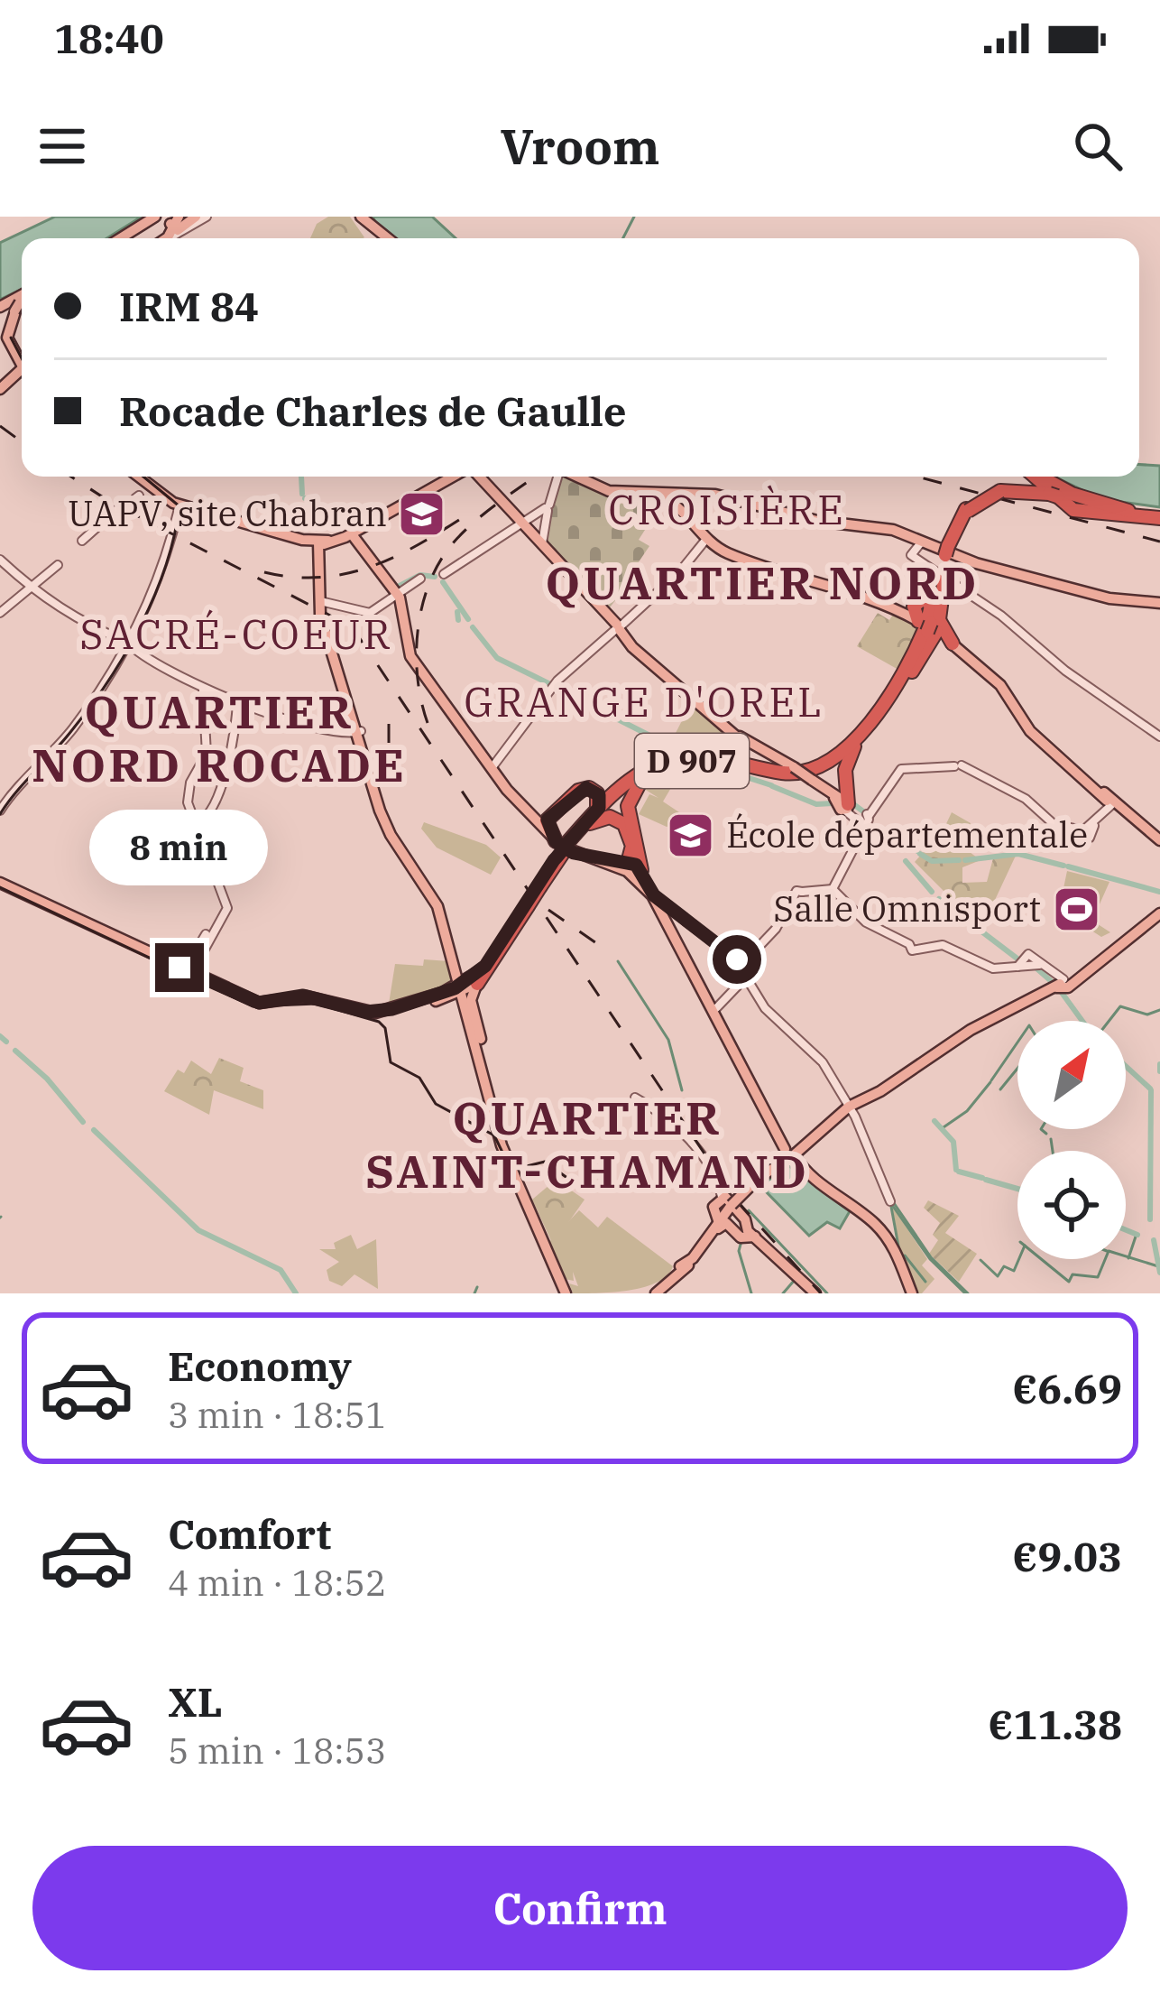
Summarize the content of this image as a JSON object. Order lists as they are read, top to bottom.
{
  "streets": {
    "highway": ["D 907"]
  },
  "districts": [
    "CROISIÈRE",
    "QUARTIER NORD",
    "SACRÉ-COEUR",
    "GRANGE D'OREL",
    "QUARTIER NORD ROCADE",
    "QUARTIER SAINT-CHAMAND"
  ],
  "places": {
    "school or university": ["UAPV, site Chabran", "École départementale"],
    "sports": ["Salle Omnisport"]
  },
  "north": "top right",
  "page": {
    "status": "18:40",
    "header": "Vroom",
    "banner": ["IRM 84", "Rocade Charles de Gaulle"],
    "bubble": "8 min",
    "list": [
      {
        "name": "Economy",
        "note": "3 min · 18:51",
        "value": "€6.69"
      },
      {
        "name": "Comfort",
        "note": "4 min · 18:52",
        "value": "€9.03"
      },
      {
        "name": "XL",
        "note": "5 min · 18:53",
        "value": "€11.38"
      }
    ],
    "buttons": "Confirm"
  }
}
